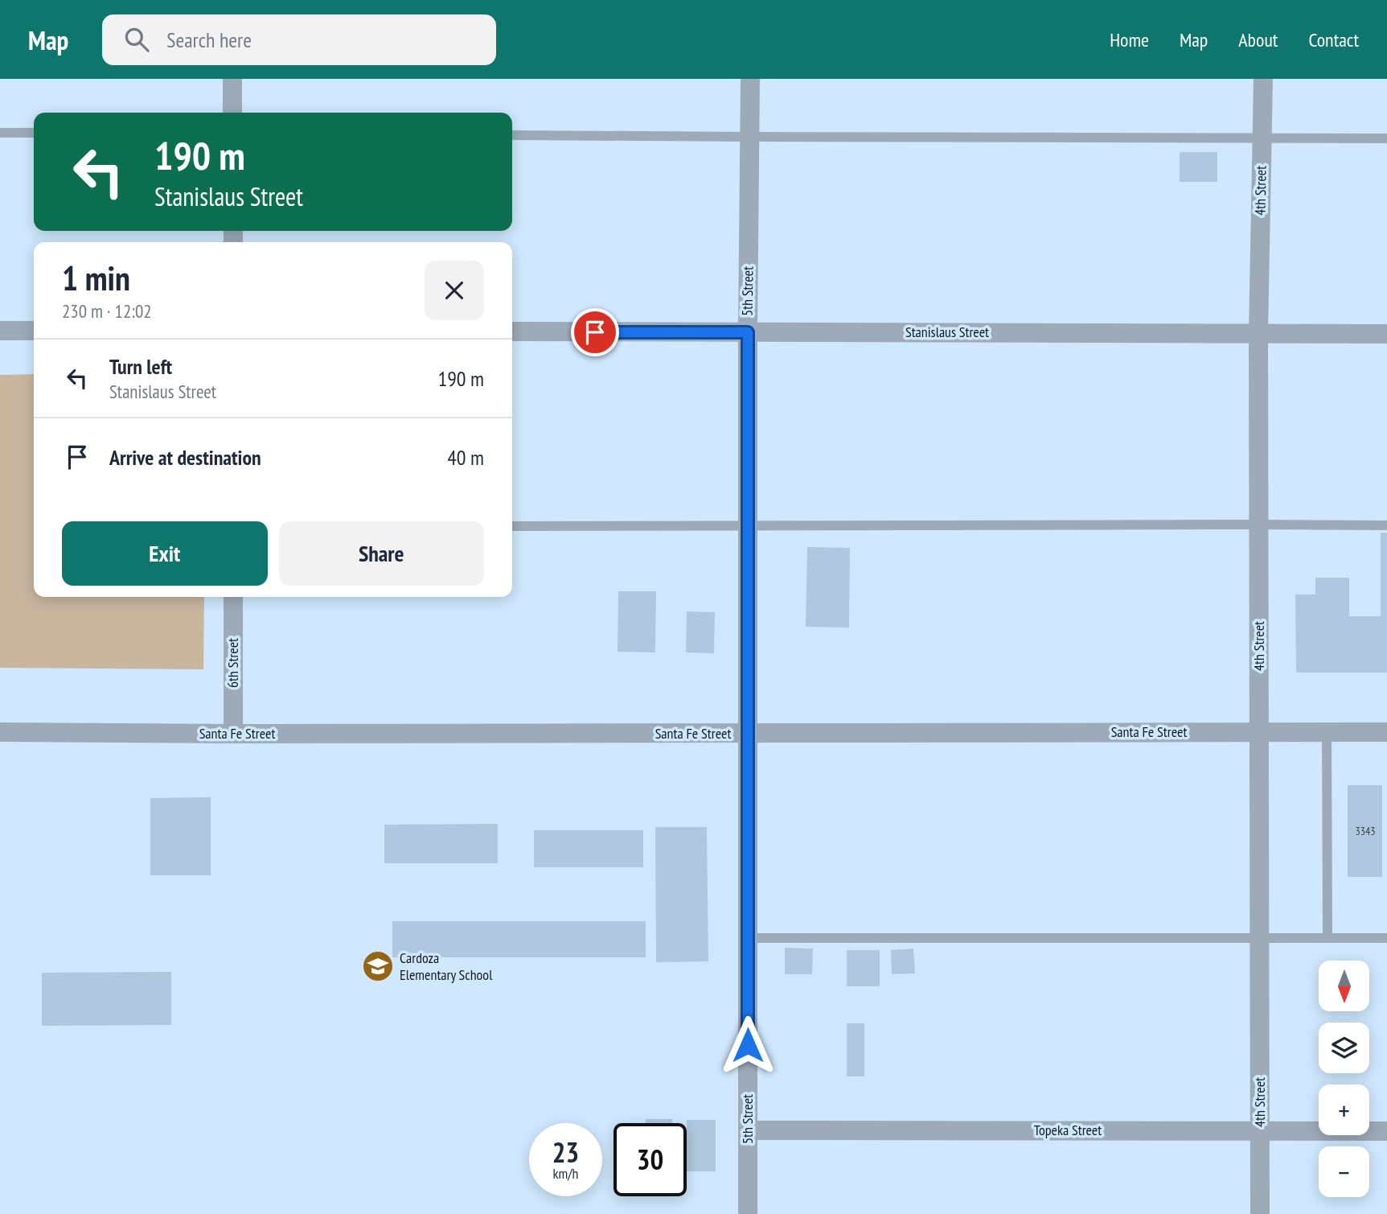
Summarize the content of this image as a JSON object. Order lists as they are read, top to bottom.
{
  "streets": {
    "street": [
      "4th Street",
      "5th Street",
      "Stanislaus Street",
      "6th Street",
      "Santa Fe Street",
      "Topeka Street"
    ]
  },
  "crossings": [
    ["4th Street", "Stanislaus Street"],
    ["4th Street", "Santa Fe Street"],
    ["4th Street", "Topeka Street"],
    ["5th Street", "Stanislaus Street"],
    ["5th Street", "Santa Fe Street"],
    ["5th Street", "Topeka Street"],
    ["6th Street", "Santa Fe Street"]
  ],
  "places": {
    "school or university": ["Cardoza Elementary School"]
  },
  "house_numbers": ["3343"],
  "north": "bottom",
  "page": {
    "header": "Map",
    "search": "Search here",
    "nav": [
      "Home",
      "Map",
      "About",
      "Contact"
    ],
    "turn": ["190 m", "Stanislaus Street"],
    "heading": ["1 min", "230 m · 12:02"],
    "list": [
      {
        "name": "Turn left",
        "note": "Stanislaus Street",
        "value": "190 m"
      },
      {
        "name": "Arrive at destination",
        "value": "40 m"
      }
    ],
    "buttons": ["Exit", "Share"],
    "map_buttons": ["+", "−"],
    "speed": "23 km/h",
    "limit": "30"
  }
}
